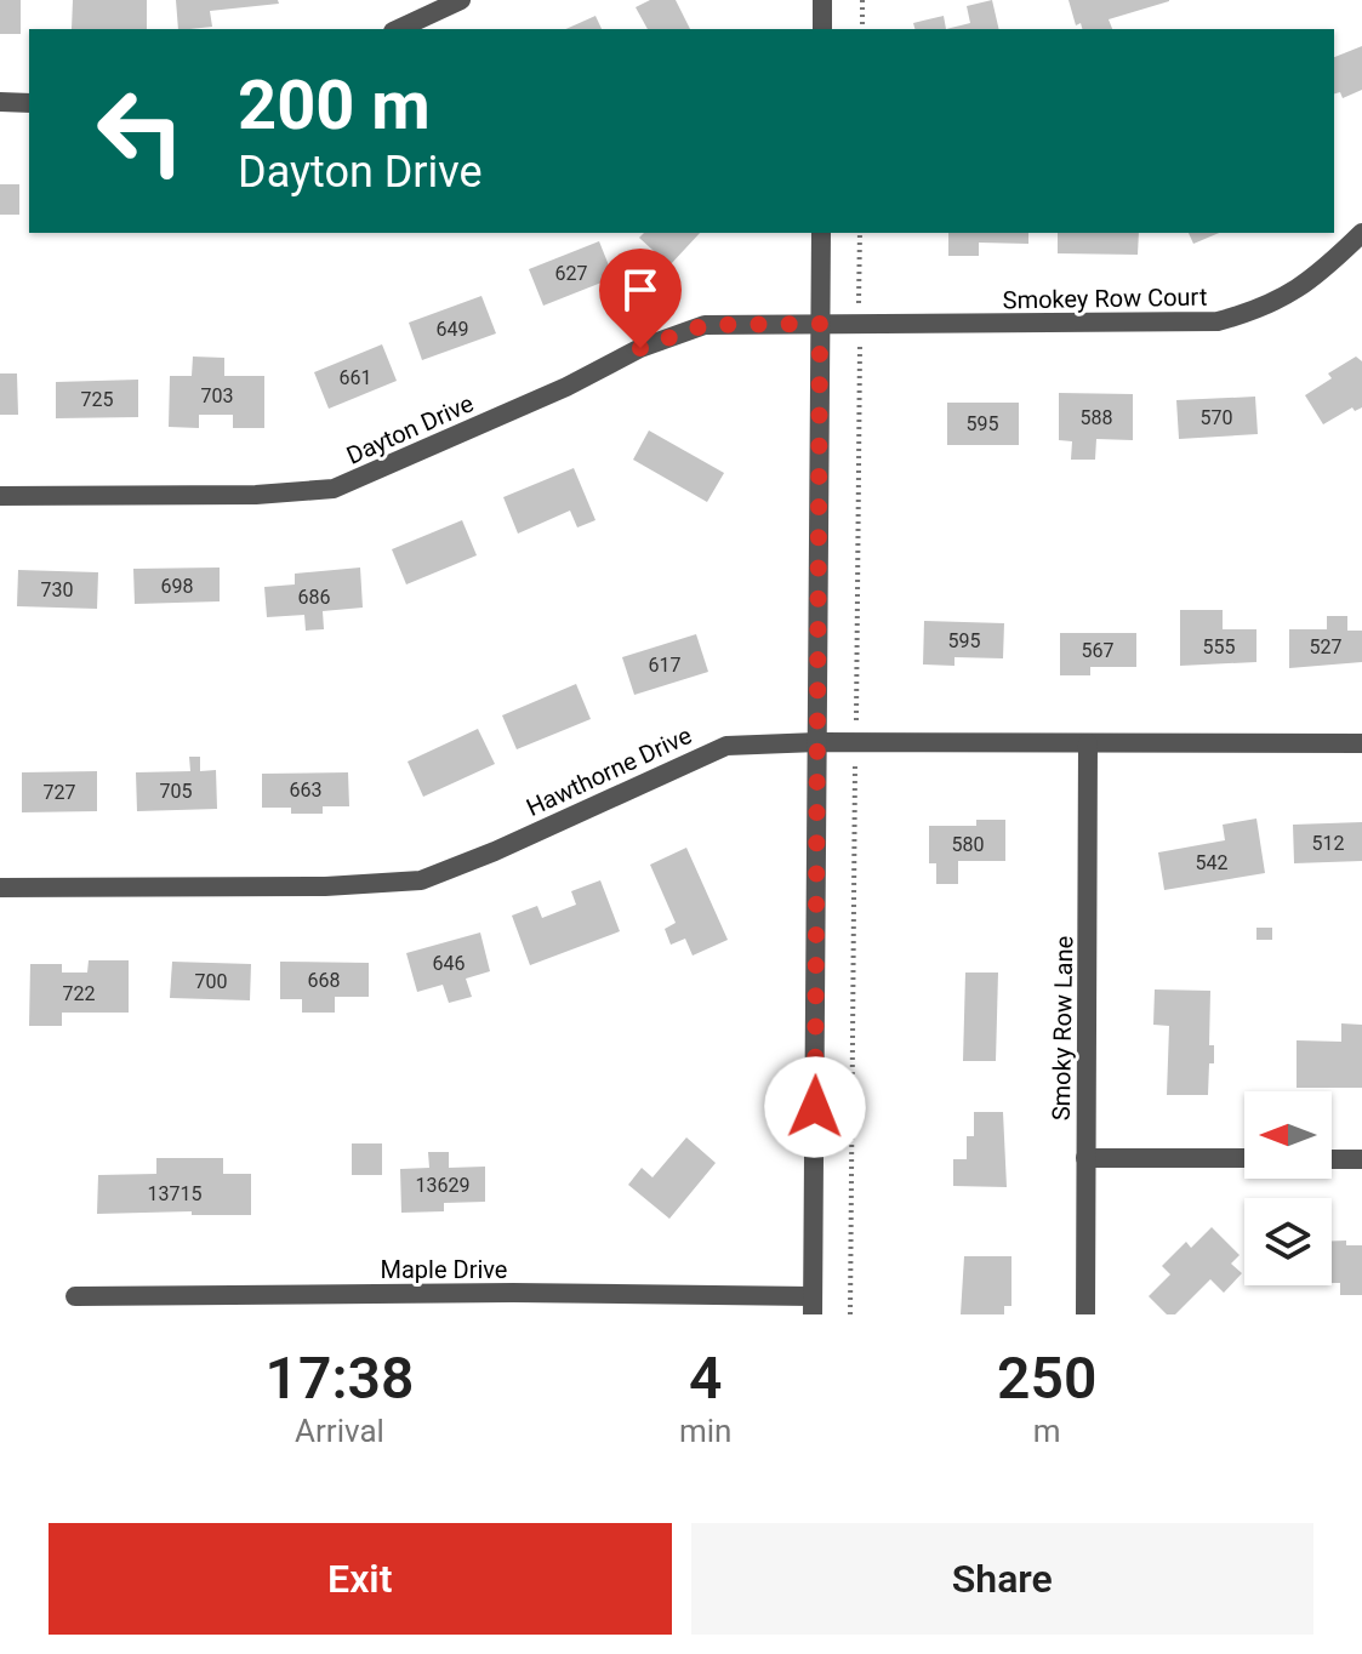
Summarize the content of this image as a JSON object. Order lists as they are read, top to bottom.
{
  "streets": {
    "street": [
      "Smokey Row Court",
      "Dayton Drive",
      "Hawthorne Drive",
      "Smoky Row Lane",
      "Maple Drive"
    ]
  },
  "crossings": [
    ["Smokey Row Court", "Dayton Drive"],
    ["Hawthorne Drive", "Smoky Row Lane"]
  ],
  "house_numbers": [
    "627",
    "649",
    "661",
    "703",
    "725",
    "588",
    "570",
    "595",
    "698",
    "730",
    "686",
    "595",
    "555",
    "527",
    "567",
    "617",
    "663",
    "705",
    "727",
    "512",
    "580",
    "542",
    "646",
    "668",
    "700",
    "722",
    "13629",
    "13715"
  ],
  "north": "left",
  "page": {
    "turn": ["200 m", "Dayton Drive"],
    "eta": [
      "17:38",
      "Arrival",
      "4",
      "min",
      "250",
      "m"
    ],
    "buttons": ["Exit", "Share"]
  }
}
